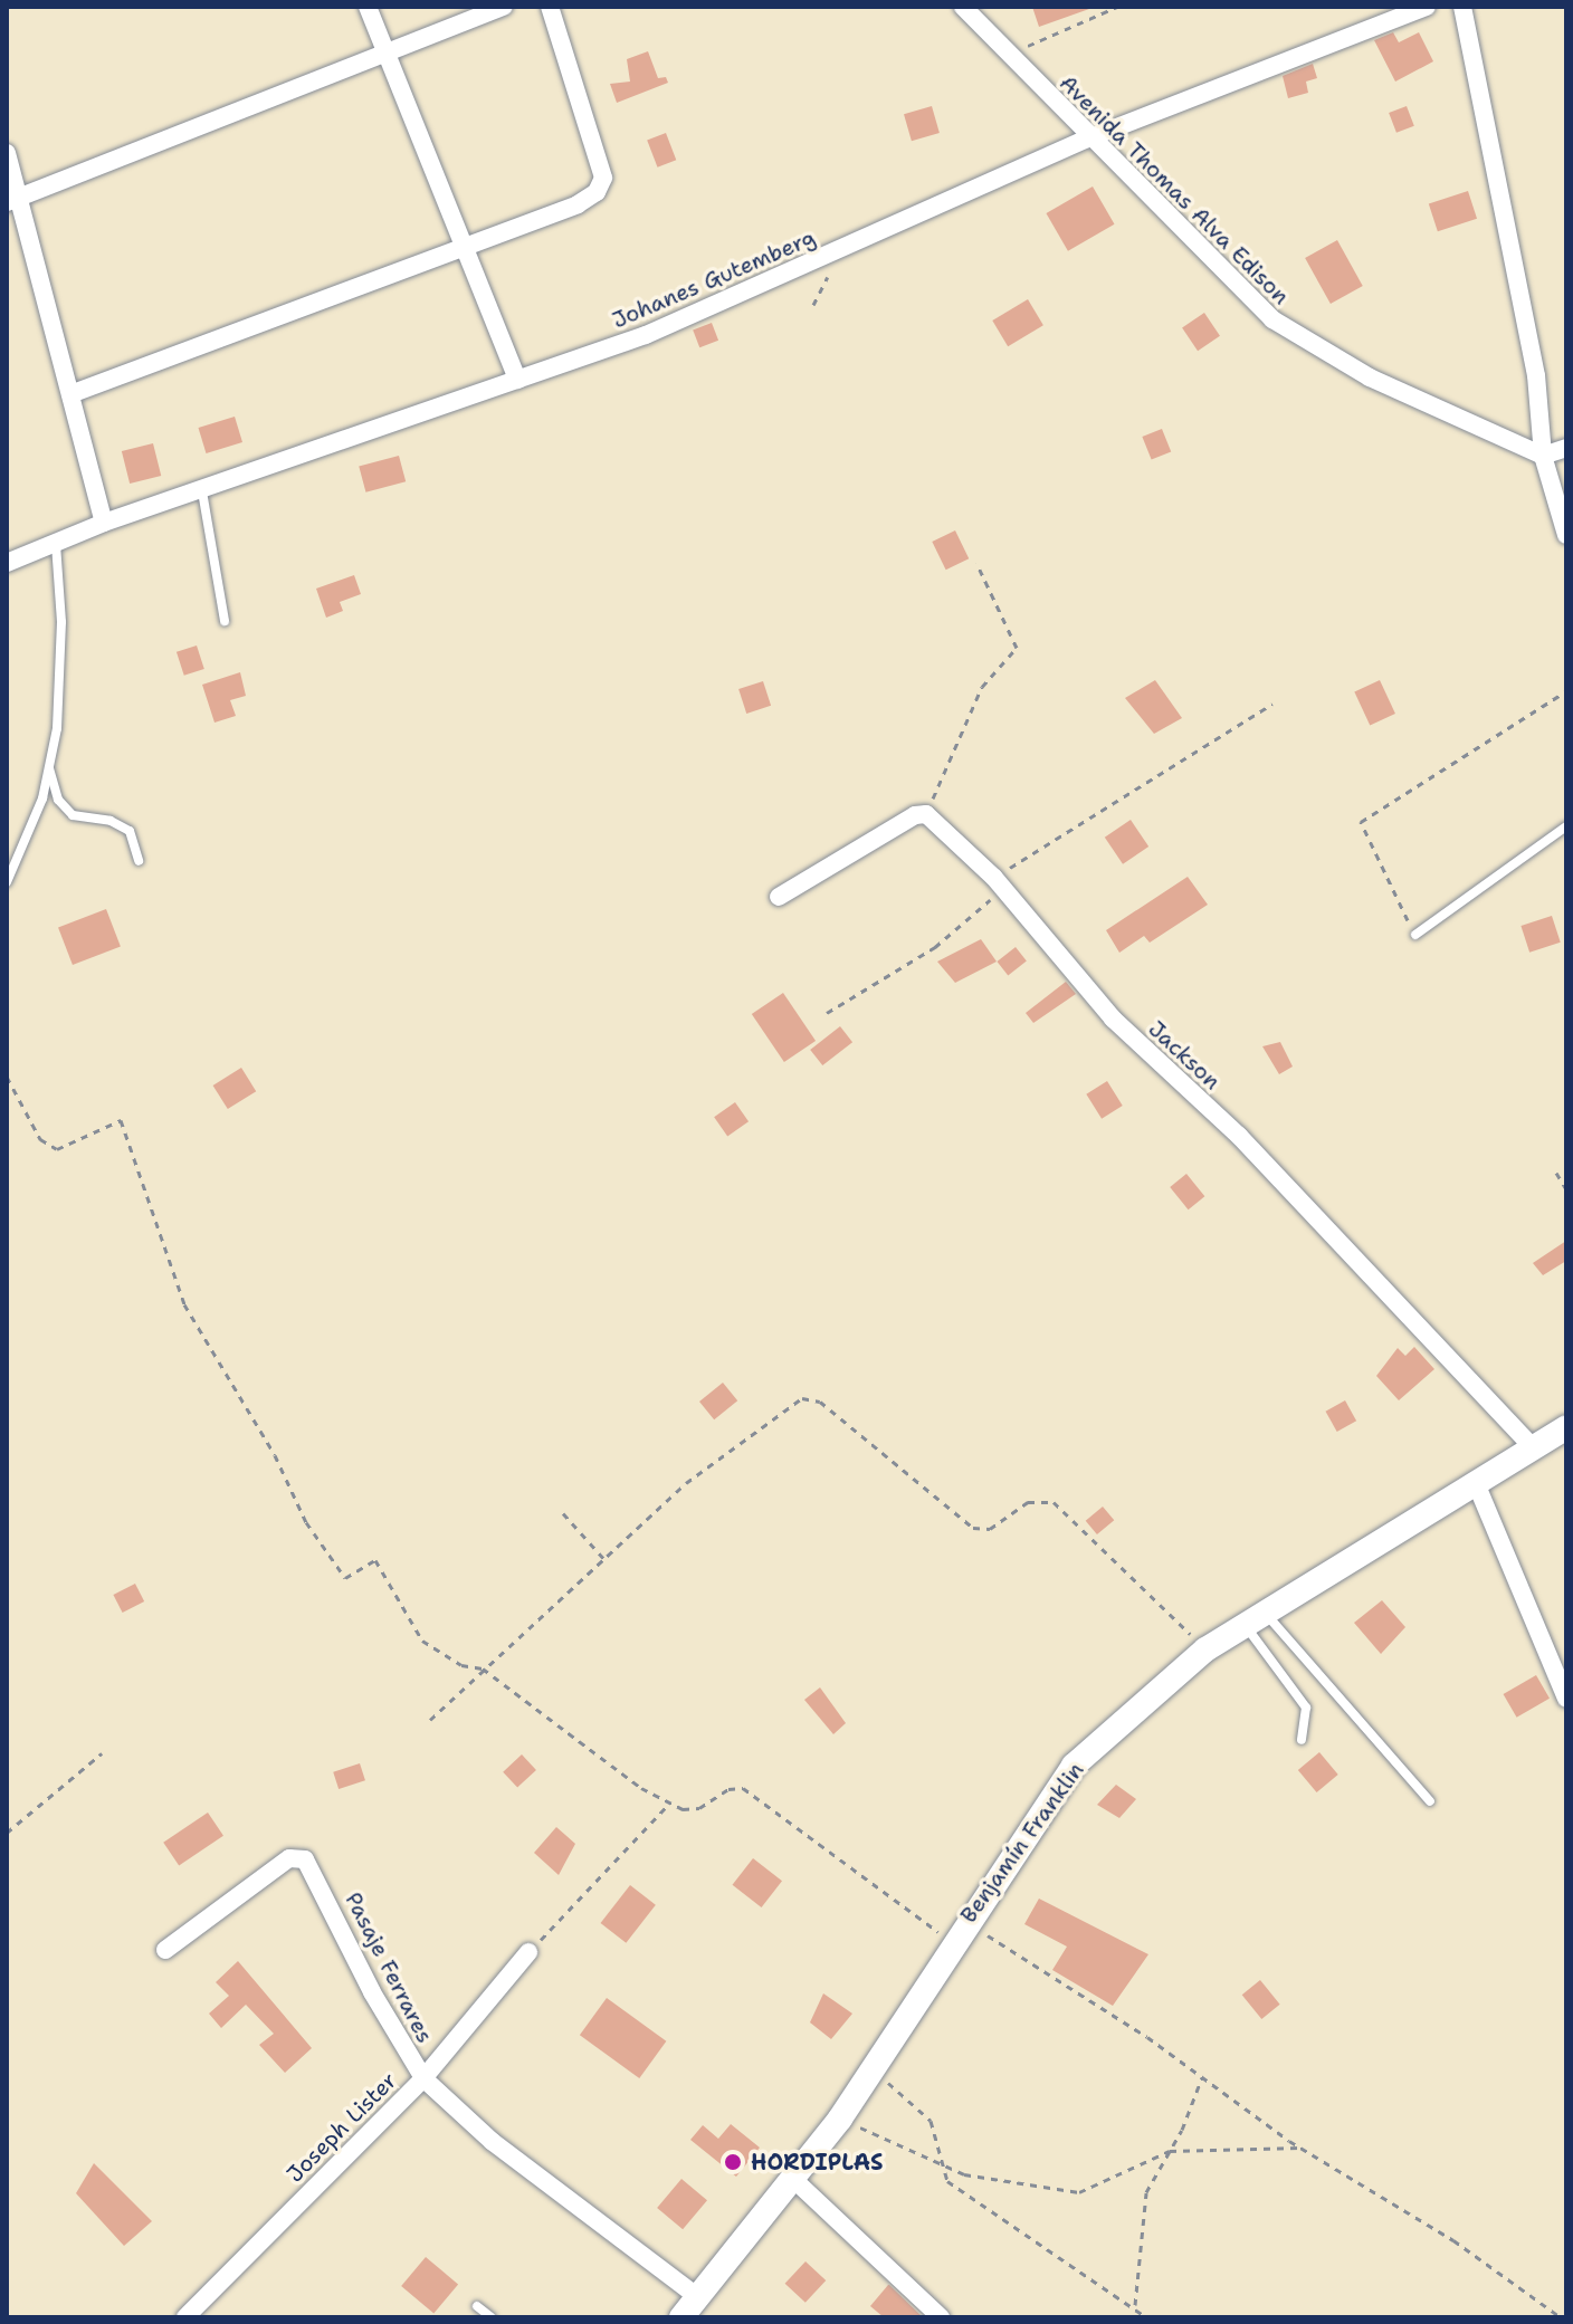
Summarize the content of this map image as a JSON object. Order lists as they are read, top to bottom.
{
  "streets": {
    "street": [
      "Avenida Thomas Alva Edison",
      "Johanes Gutemberg",
      "Jackson",
      "Benjamín Franklin",
      "Pasaje Ferrares",
      "Joseph Lister"
    ]
  },
  "crossings": [
    ["Avenida Thomas Alva Edison", "Johanes Gutemberg"],
    ["Jackson", "Benjamín Franklin"],
    ["Benjamín Franklin", "Pasaje Ferrares"],
    ["Pasaje Ferrares", "Joseph Lister"]
  ],
  "places": ["HORDIPLAS"]
}
